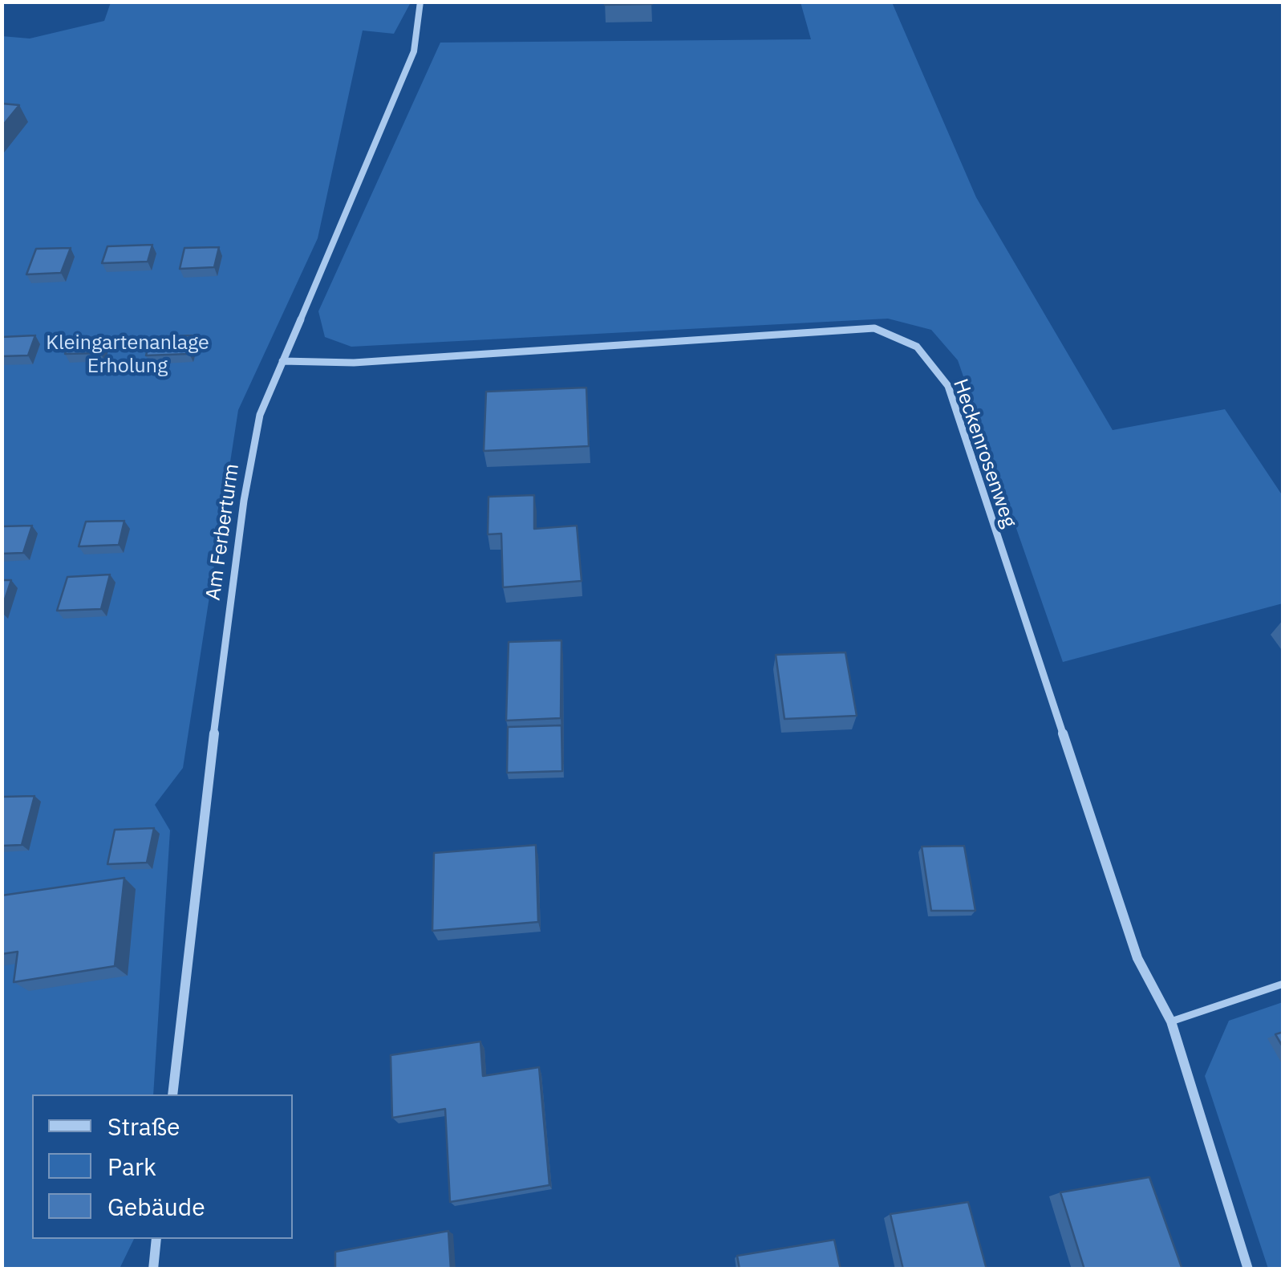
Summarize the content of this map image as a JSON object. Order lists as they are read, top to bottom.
{
  "streets": {
    "street": ["Heckenrosenweg", "Am Ferberturm"]
  },
  "crossings": [
    ["Heckenrosenweg", "Am Ferberturm"]
  ],
  "parks": ["Kleingartenanlage Erholung"],
  "legend": ["Straße", "Park", "Gebäude"]
}
